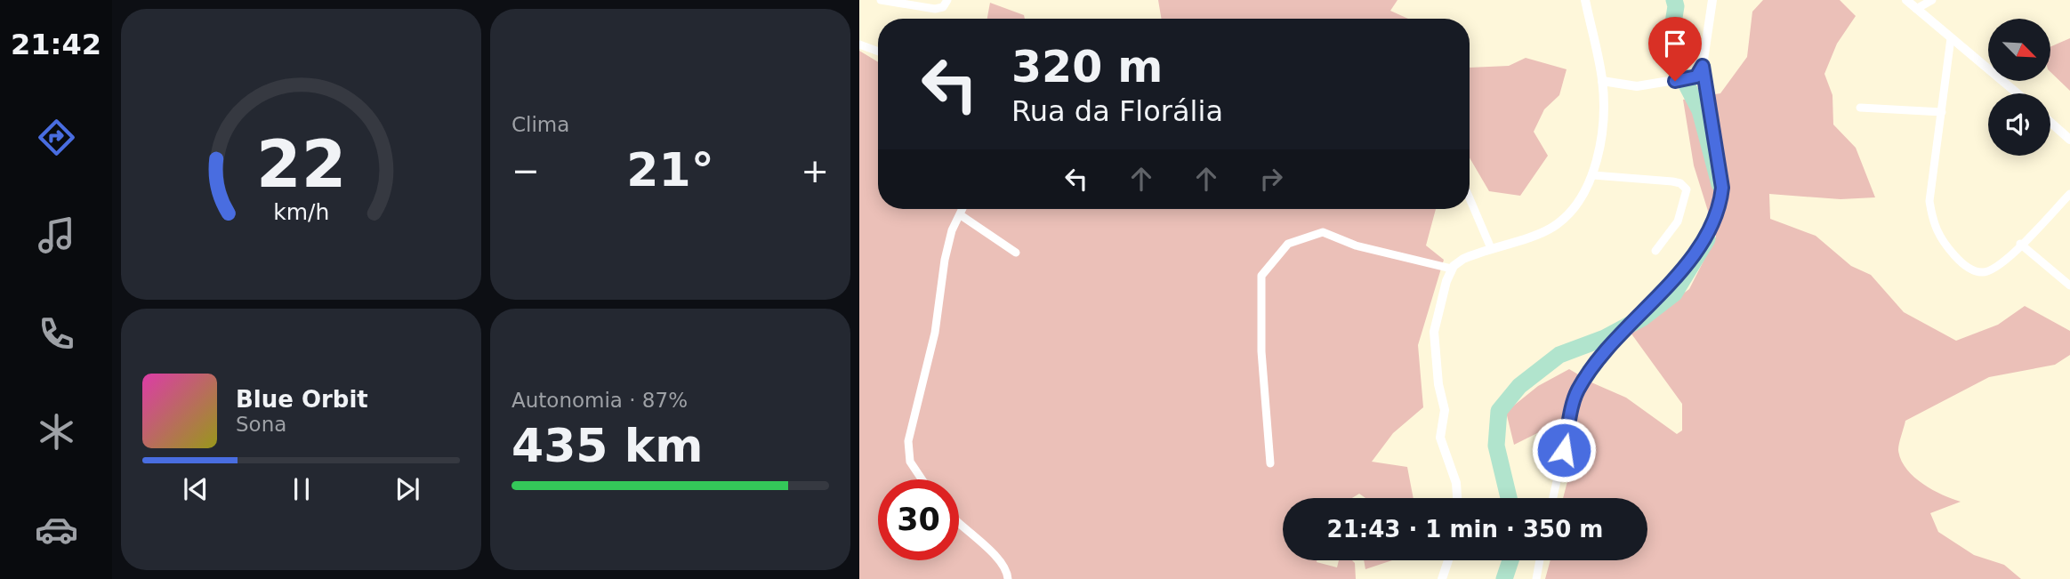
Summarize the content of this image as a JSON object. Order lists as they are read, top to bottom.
{
  "north": "bottom right",
  "page": {
    "tabs": "21:42",
    "tile": [
      "Clima",
      ["Autonomia · 87%", "435 km"]
    ],
    "turn": ["320 m", "Rua da Florália"],
    "heat": ["−", "21°", "+"],
    "song": ["Blue Orbit", "Sona"],
    "limit": "30",
    "trip": "21:43 · 1 min · 350 m",
    "gauge": ["22", "km/h"]
  }
}
